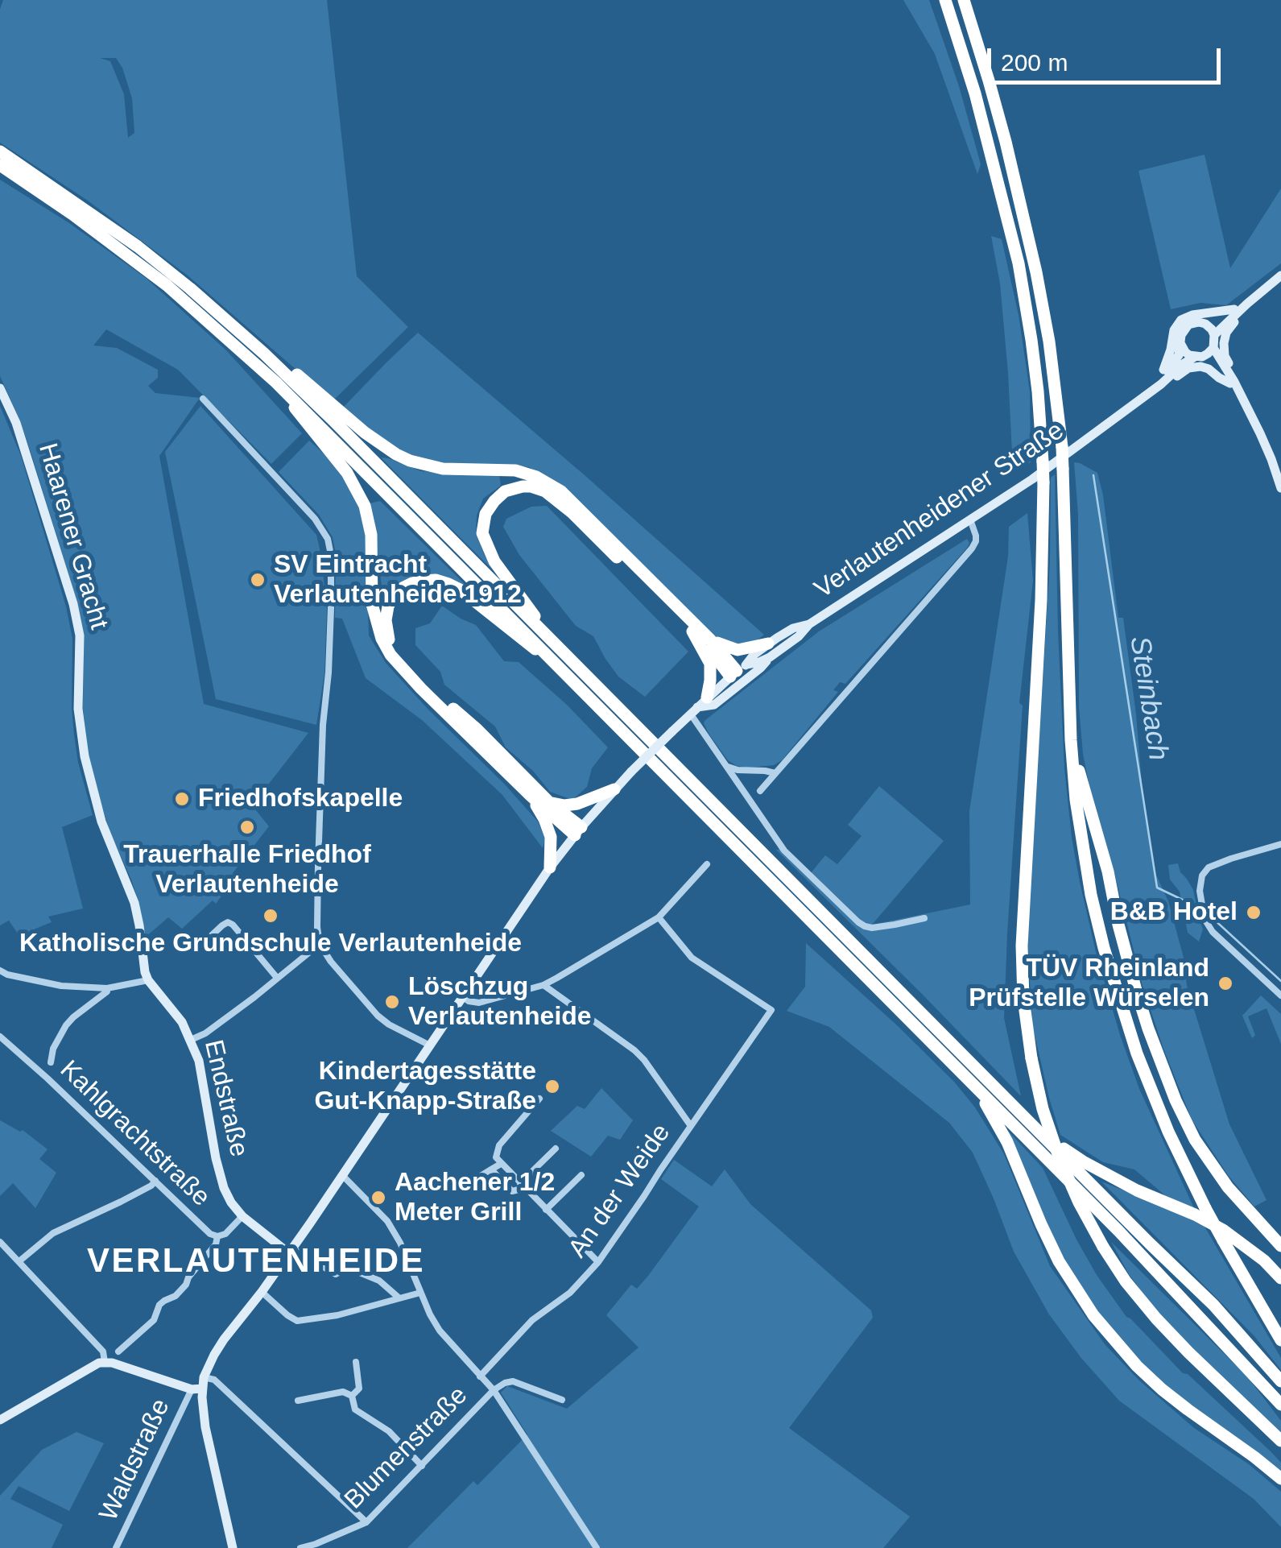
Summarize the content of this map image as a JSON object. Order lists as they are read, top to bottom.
{
  "streets": {
    "main road": ["Verlautenheidener Straße", "Haarener Gracht", "Endstraße"],
    "street": [
      "Kahlgrachtstraße",
      "An der Weide",
      "Blumenstraße",
      "Waldstraße"
    ]
  },
  "crossings": [
    ["Verlautenheidener Straße", "Endstraße"],
    ["Verlautenheidener Straße", "Waldstraße"],
    ["Haarener Gracht", "Endstraße"],
    ["Endstraße", "Kahlgrachtstraße"]
  ],
  "districts": ["VERLAUTENHEIDE"],
  "water": ["Steinbach"],
  "places": [
    "SV Eintracht Verlautenheide 1912",
    "Friedhofskapelle",
    "Trauerhalle Friedhof Verlautenheide",
    "B&B Hotel",
    "Katholische Grundschule Verlautenheide",
    "TÜV Rheinland Prüfstelle Würselen",
    "Löschzug Verlautenheide",
    "Kindertagesstätte Gut-Knapp-Straße",
    "Aachener 1/2 Meter Grill"
  ],
  "scale_bar": "200 m"
}
